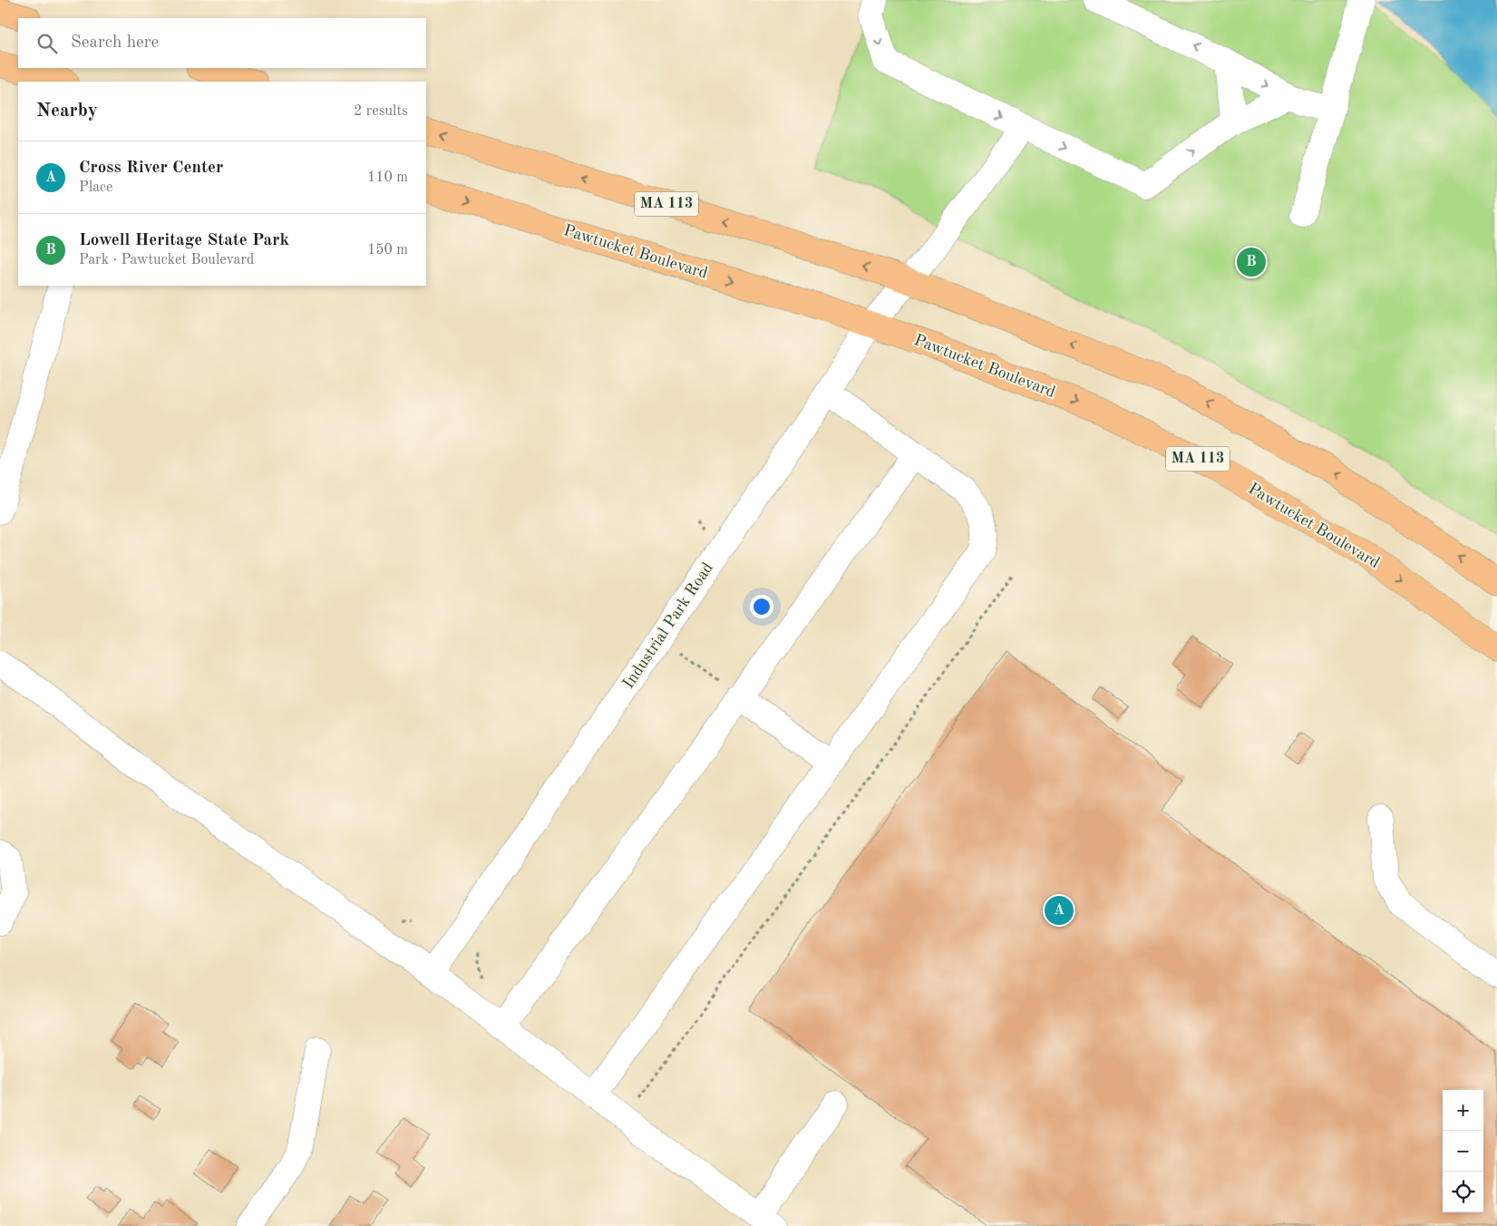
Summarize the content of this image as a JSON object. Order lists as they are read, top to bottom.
{
  "streets": {
    "main road": ["MA 113", "Pawtucket Boulevard"],
    "street": ["Industrial Park Road"]
  },
  "crossings": [
    ["MA 113", "Industrial Park Road"],
    ["Pawtucket Boulevard", "Industrial Park Road"]
  ],
  "page": {
    "search": "Search here",
    "heading": ["Nearby", "2 results"],
    "list": [
      {
        "mark": "A",
        "name": "Cross River Center",
        "note": "Place",
        "value": "110 m"
      },
      {
        "mark": "B",
        "name": "Lowell Heritage State Park",
        "note": "Park · Pawtucket Boulevard",
        "value": "150 m"
      }
    ],
    "pins": ["B", "A"],
    "map_buttons": ["+", "−"]
  }
}
